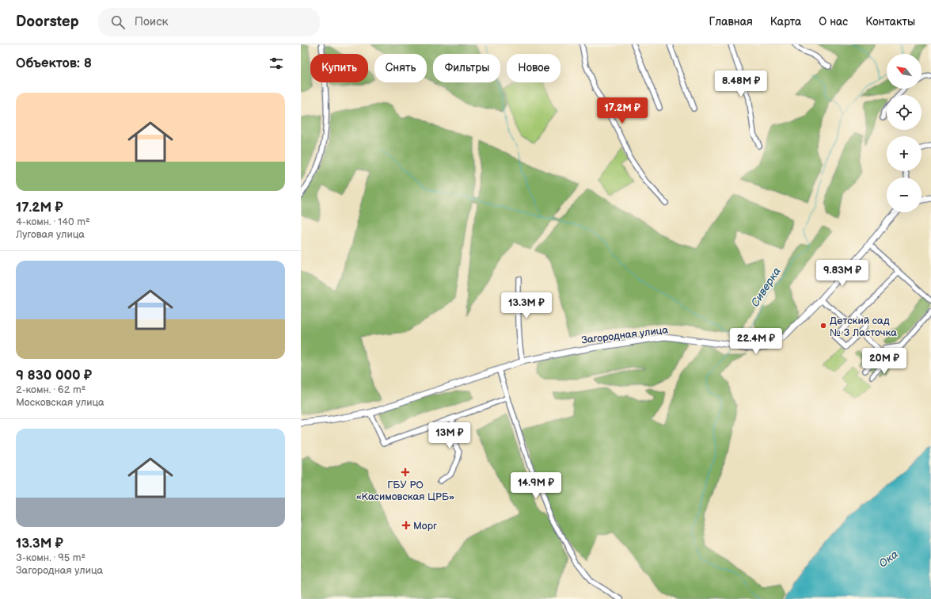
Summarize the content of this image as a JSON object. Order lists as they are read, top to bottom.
{
  "streets": {
    "main road": ["Загородная улица"]
  },
  "water": ["Сиверка", "Ока"],
  "places": {
    "other": ["Детский сад № 3 Ласточка"],
    "health": ["ГБУ РО «Касимовская ЦРБ»", "Морг"]
  },
  "north": "top left",
  "page": {
    "header": "Doorstep",
    "search": "Поиск",
    "nav": [
      "Главная",
      "Карта",
      "О нас",
      "Контакты"
    ],
    "heading": "Объектов: 8",
    "map_buttons": ["+", "−"],
    "chip": [
      "Купить",
      "Снять",
      "Фильтры",
      "Новое"
    ],
    "price": [
      "8.48M ₽",
      "17.2M ₽",
      "9.83M ₽",
      "13.3M ₽",
      "22.4M ₽",
      "20M ₽",
      "13M ₽",
      "14.9M ₽"
    ],
    "list": [
      {
        "name": "17.2M ₽",
        "note": "4-комн. · 140 m² · Луговая улица"
      },
      {
        "name": "9 830 000 ₽",
        "note": "2-комн. · 62 m² · Московская улица"
      },
      {
        "name": "13.3M ₽",
        "note": "3-комн. · 95 m² · Загородная улица"
      }
    ]
  }
}
